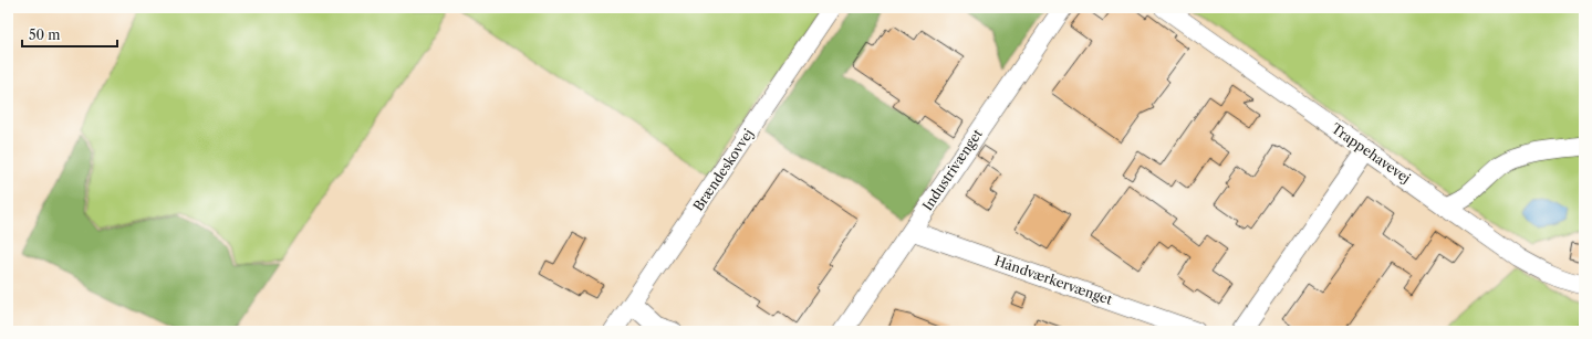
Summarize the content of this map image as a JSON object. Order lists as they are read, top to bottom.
{
  "streets": {
    "street": [
      "Trappehavevej",
      "Brændeskovvej",
      "Industrivænget",
      "Håndværkervænget"
    ]
  },
  "crossings": [
    ["Industrivænget", "Håndværkervænget"]
  ],
  "scale_bar": "50 m"
}
